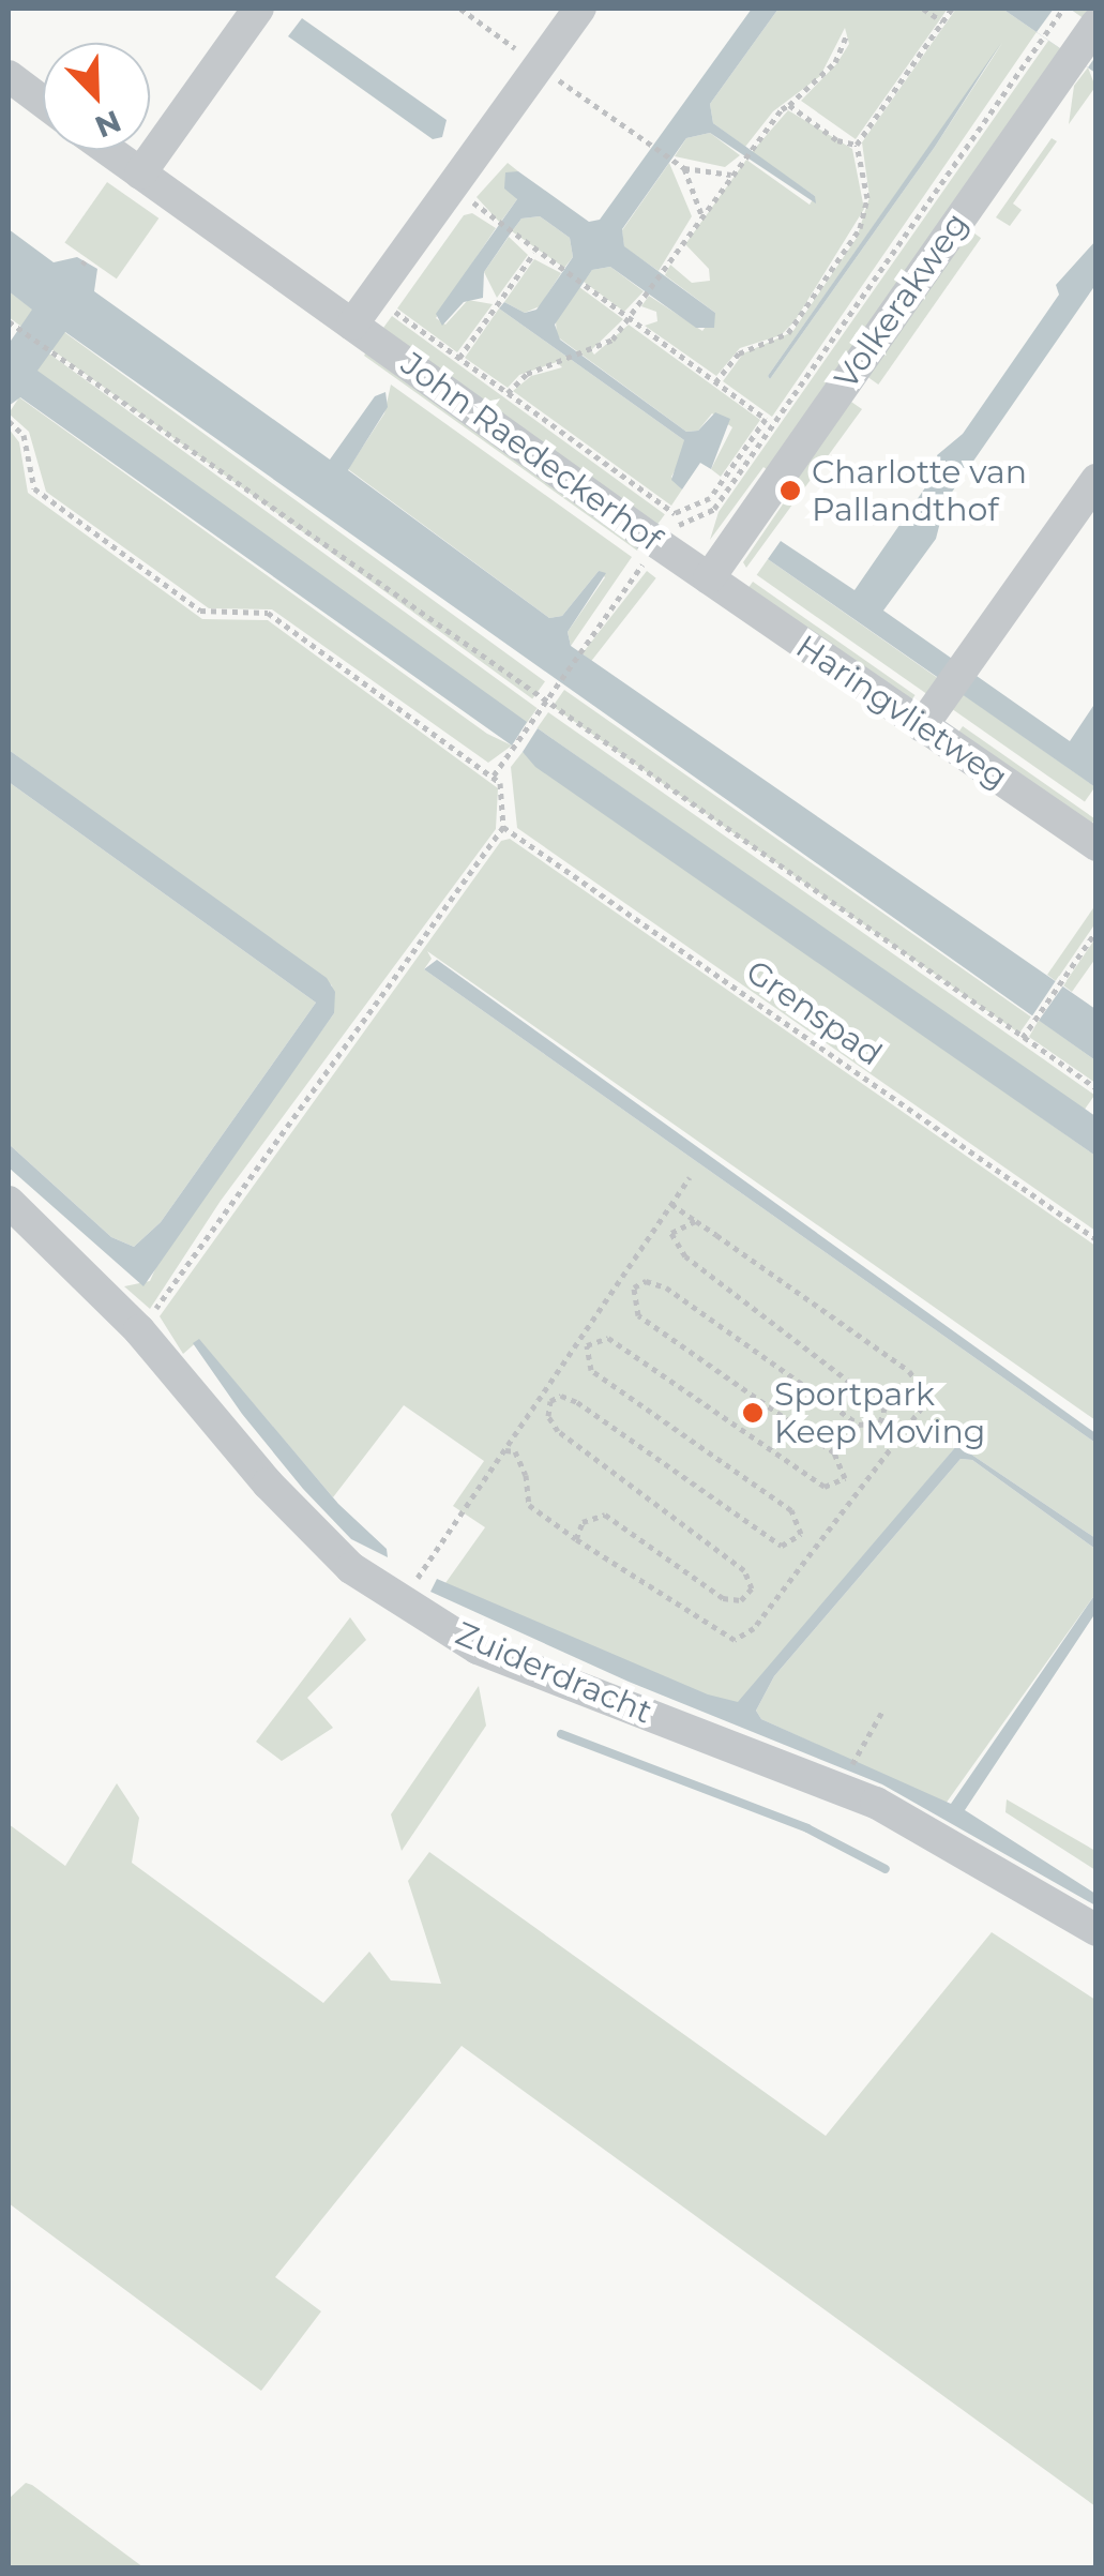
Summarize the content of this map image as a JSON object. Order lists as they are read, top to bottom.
{
  "streets": {
    "street": [
      "Volkerakweg",
      "John Raedeckerhof",
      "Haringvlietweg",
      "Zuiderdracht"
    ],
    "path": ["Grenspad"]
  },
  "crossings": [
    ["Volkerakweg", "John Raedeckerhof"],
    ["Volkerakweg", "Haringvlietweg"],
    ["John Raedeckerhof", "Haringvlietweg"]
  ],
  "places": ["Charlotte van Pallandthof", "Sportpark Keep Moving"],
  "north": "bottom right"
}
